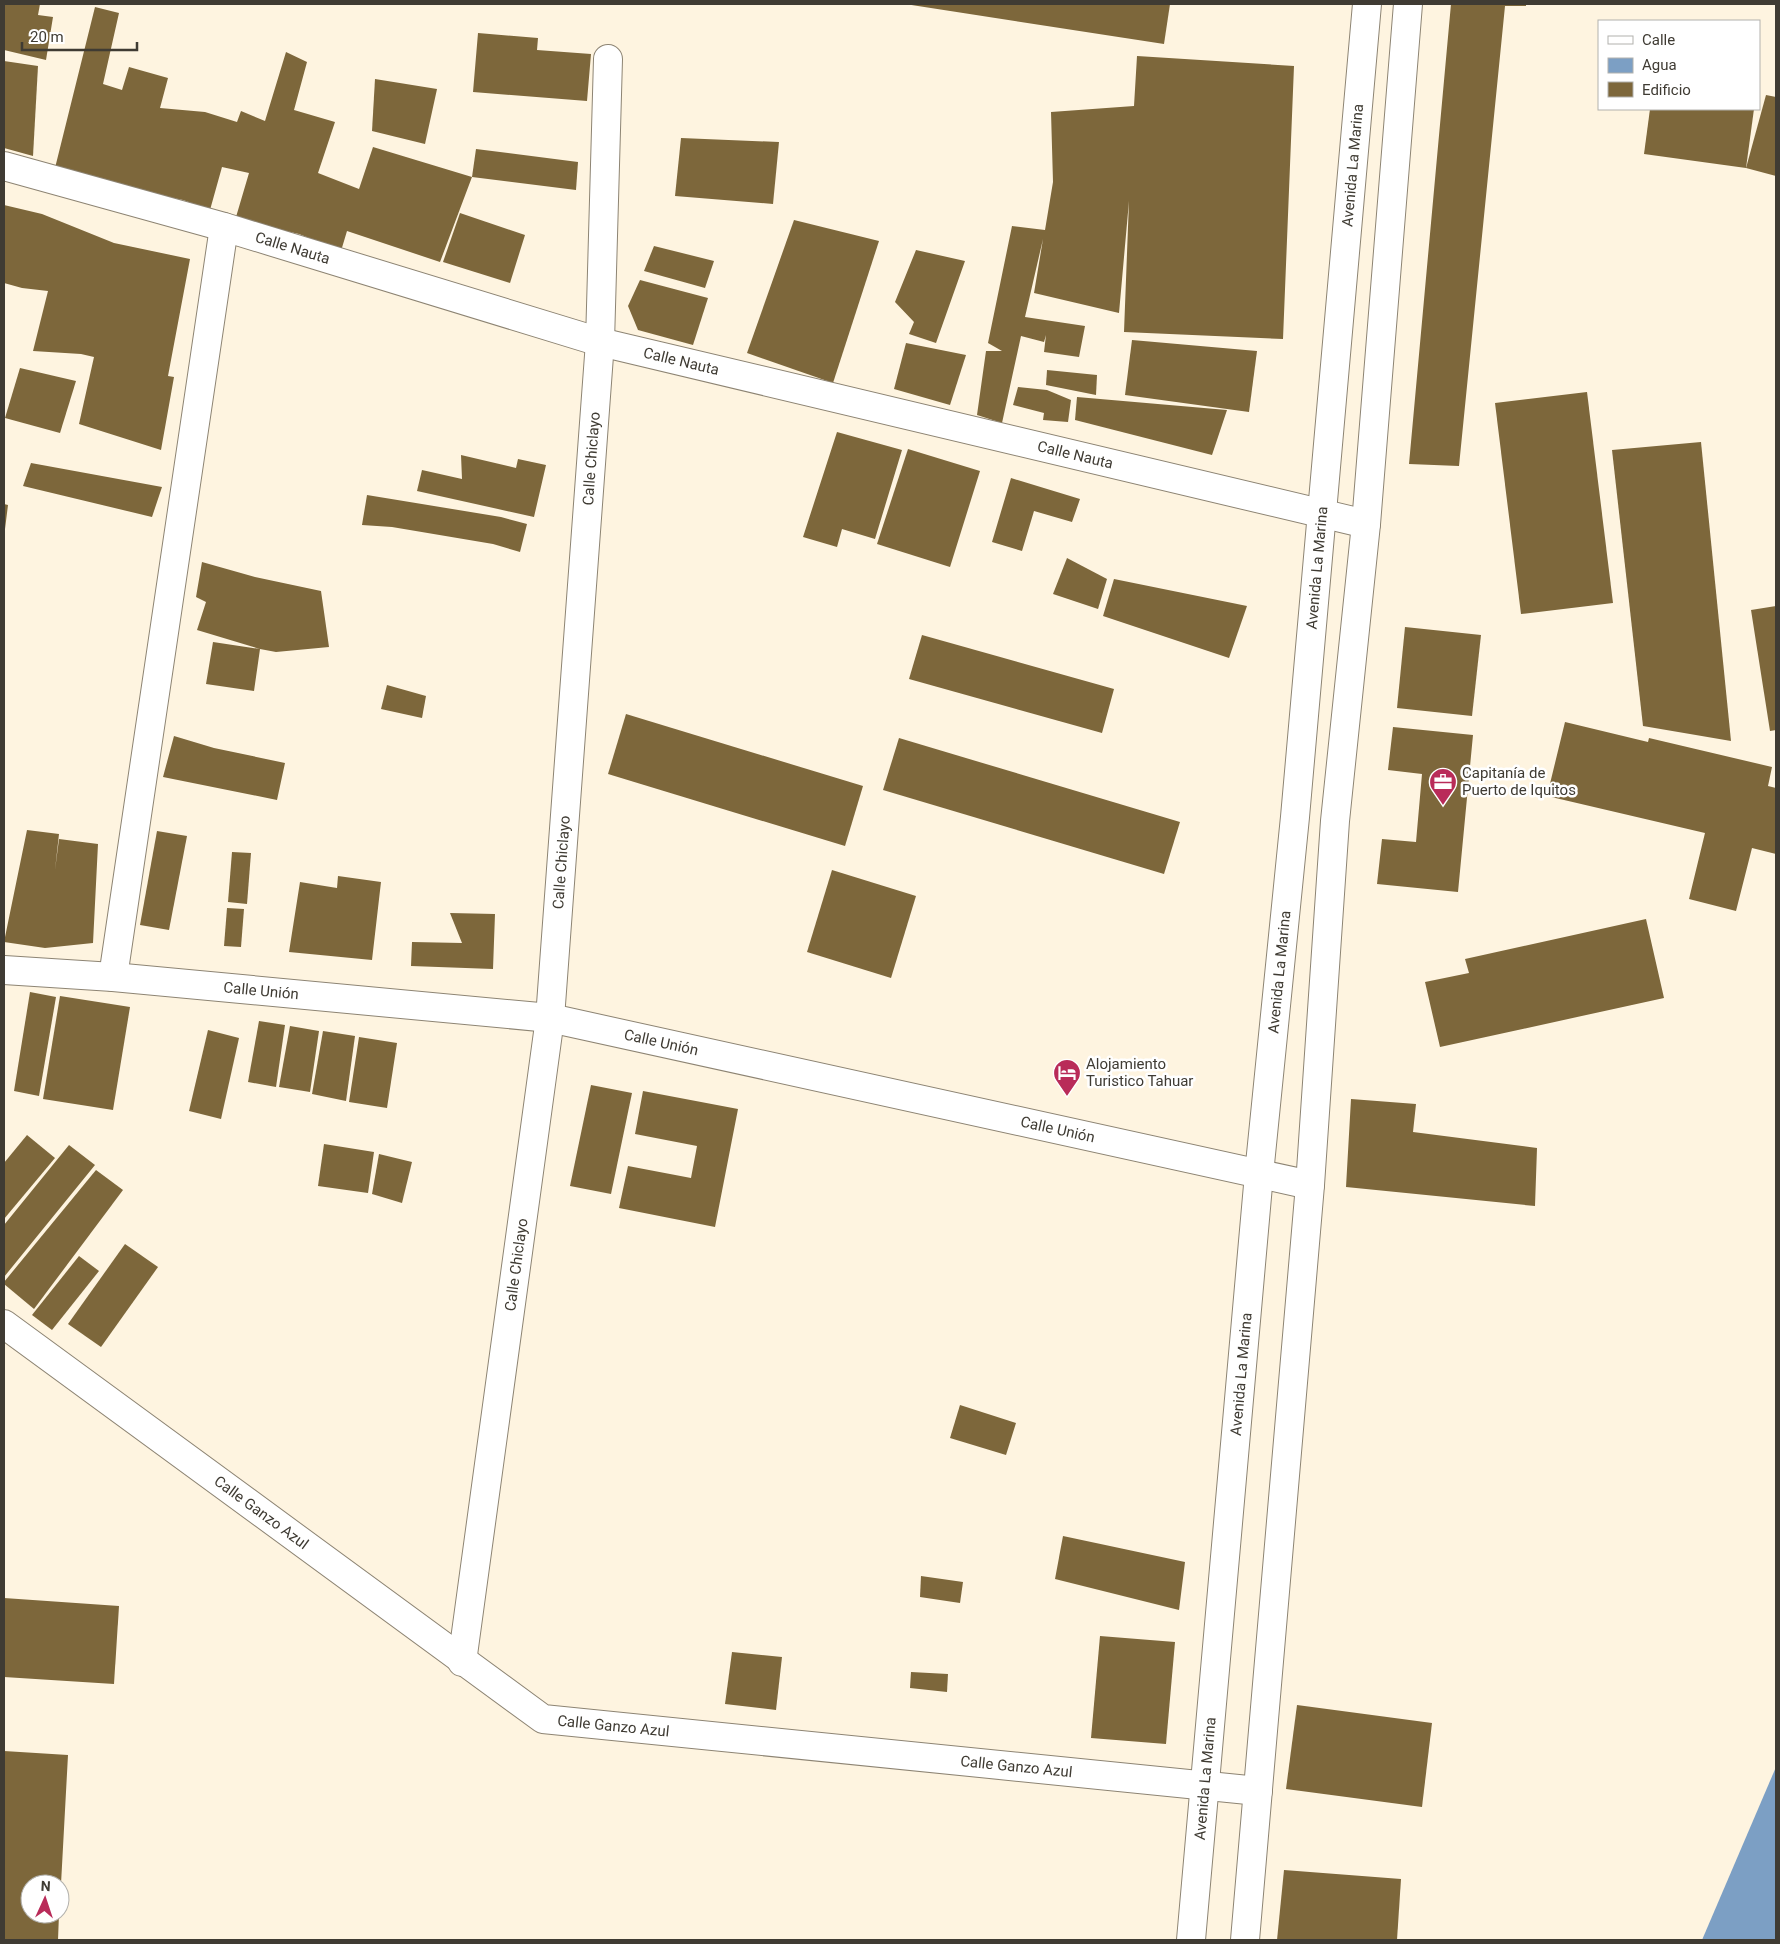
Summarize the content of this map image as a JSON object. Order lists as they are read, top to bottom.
{
  "streets": {
    "street": [
      "Avenida La Marina",
      "Calle Nauta",
      "Calle Chiclayo",
      "Calle Unión",
      "Calle Ganzo Azul"
    ]
  },
  "crossings": [
    ["Avenida La Marina", "Calle Nauta"],
    ["Avenida La Marina", "Calle Unión"],
    ["Avenida La Marina", "Calle Ganzo Azul"],
    ["Calle Nauta", "Calle Chiclayo"],
    ["Calle Chiclayo", "Calle Unión"],
    ["Calle Chiclayo", "Calle Ganzo Azul"]
  ],
  "places": {
    "office": ["Capitanía de Puerto de Iquitos"],
    "hotel": ["Alojamiento Turistico Tahuar"]
  },
  "legend": ["Calle", "Agua", "Edificio"],
  "scale_bar": "20 m",
  "north": "top"
}
